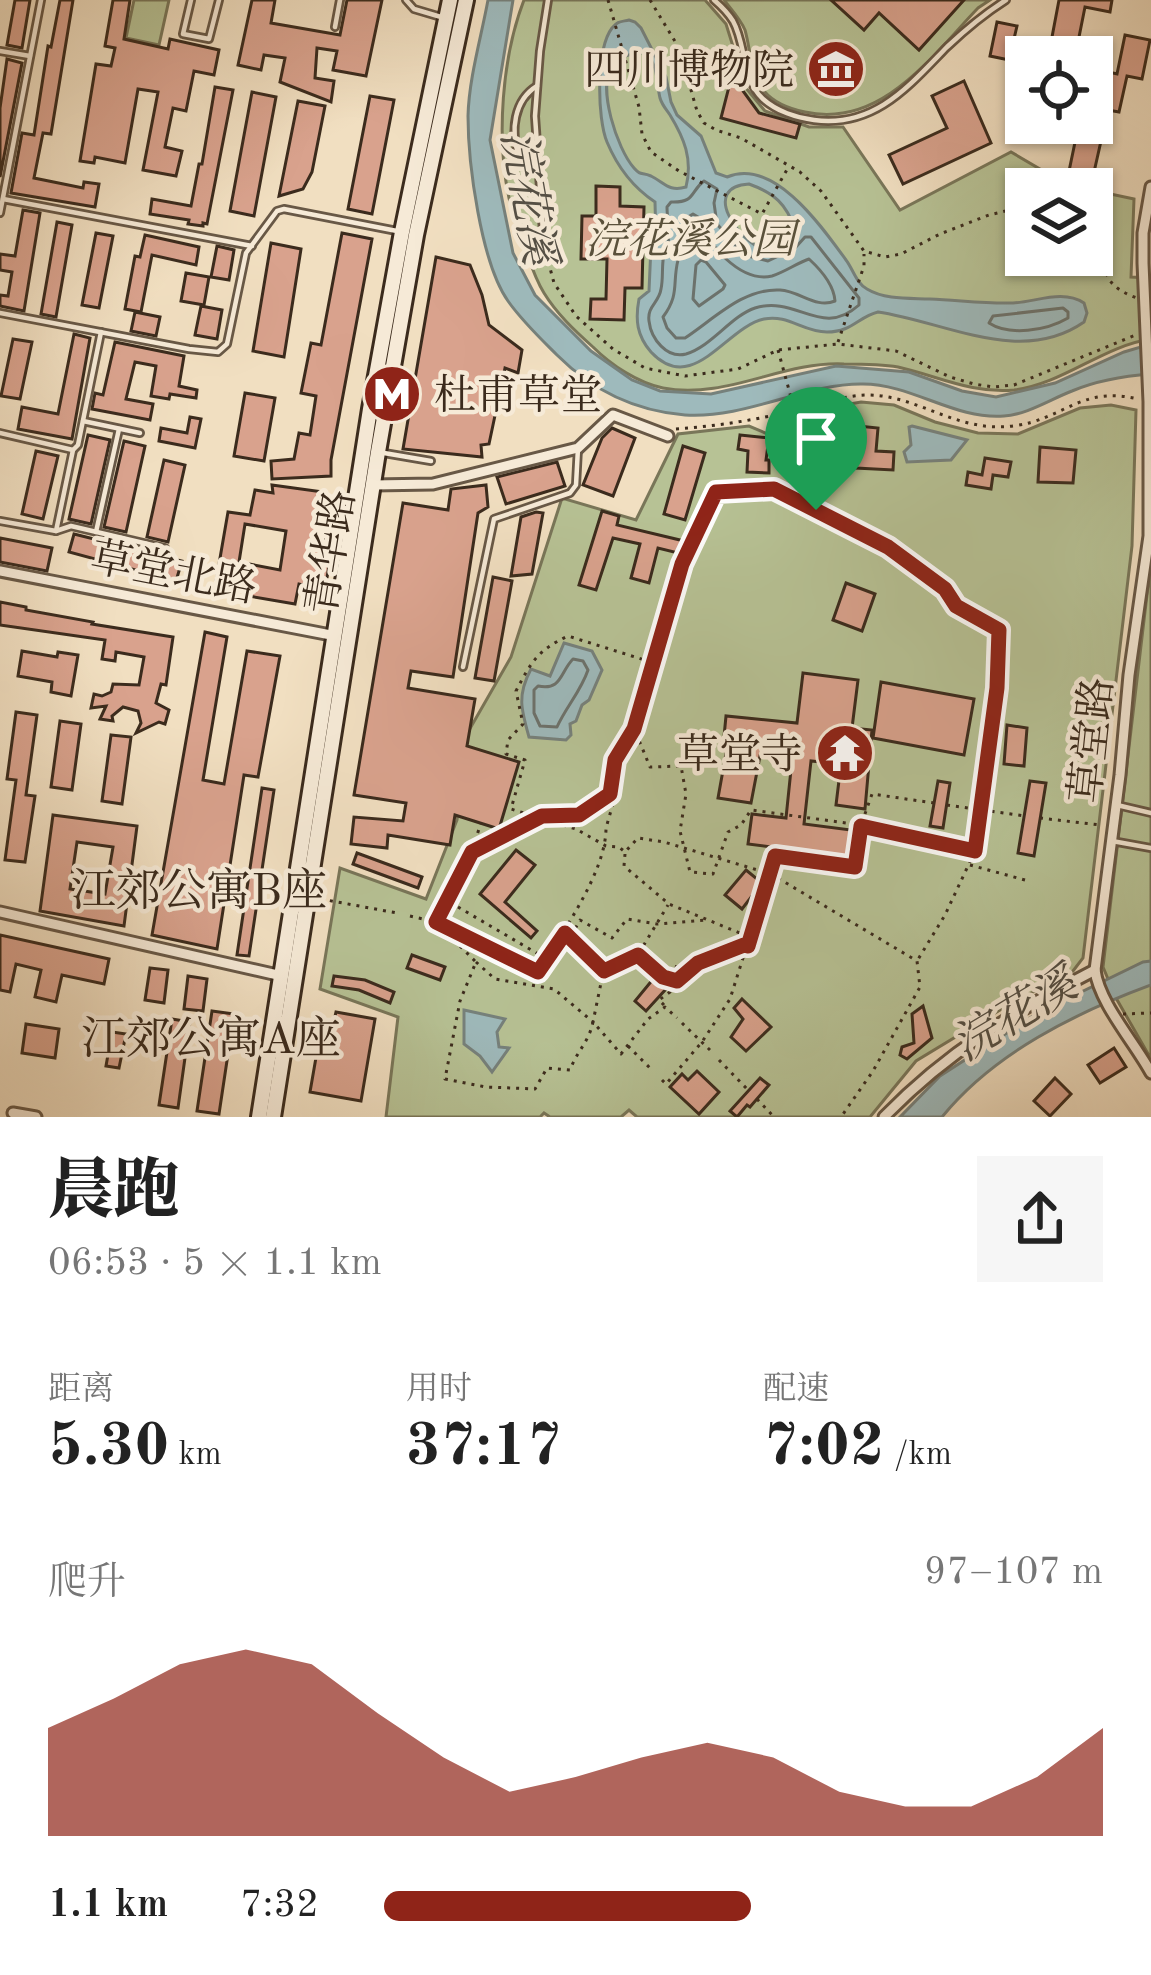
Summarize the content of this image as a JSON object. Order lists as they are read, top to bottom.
{
  "streets": {
    "main road": ["青华路"],
    "street": ["草堂北路", "草堂路"]
  },
  "crossings": [
    ["青华路", "草堂北路"]
  ],
  "districts": ["江郊公寓B座", "江郊公寓A座"],
  "water": ["浣花溪"],
  "parks": ["浣花溪公园"],
  "places": {
    "museum": ["四川博物院"],
    "metro station": ["杜甫草堂"],
    "temple": ["草堂寺"]
  },
  "page": {
    "heading": ["晨跑", "06:53 · 5 × 1.1 km"],
    "stats": [
      ["距离", "5.30 km"],
      ["用时", "37:17"],
      ["配速", "7:02 /km"]
    ],
    "chart": ["爬升", "97–107 m"],
    "list": [
      {
        "name": "1.1 km",
        "note": "7:32"
      }
    ]
  }
}
